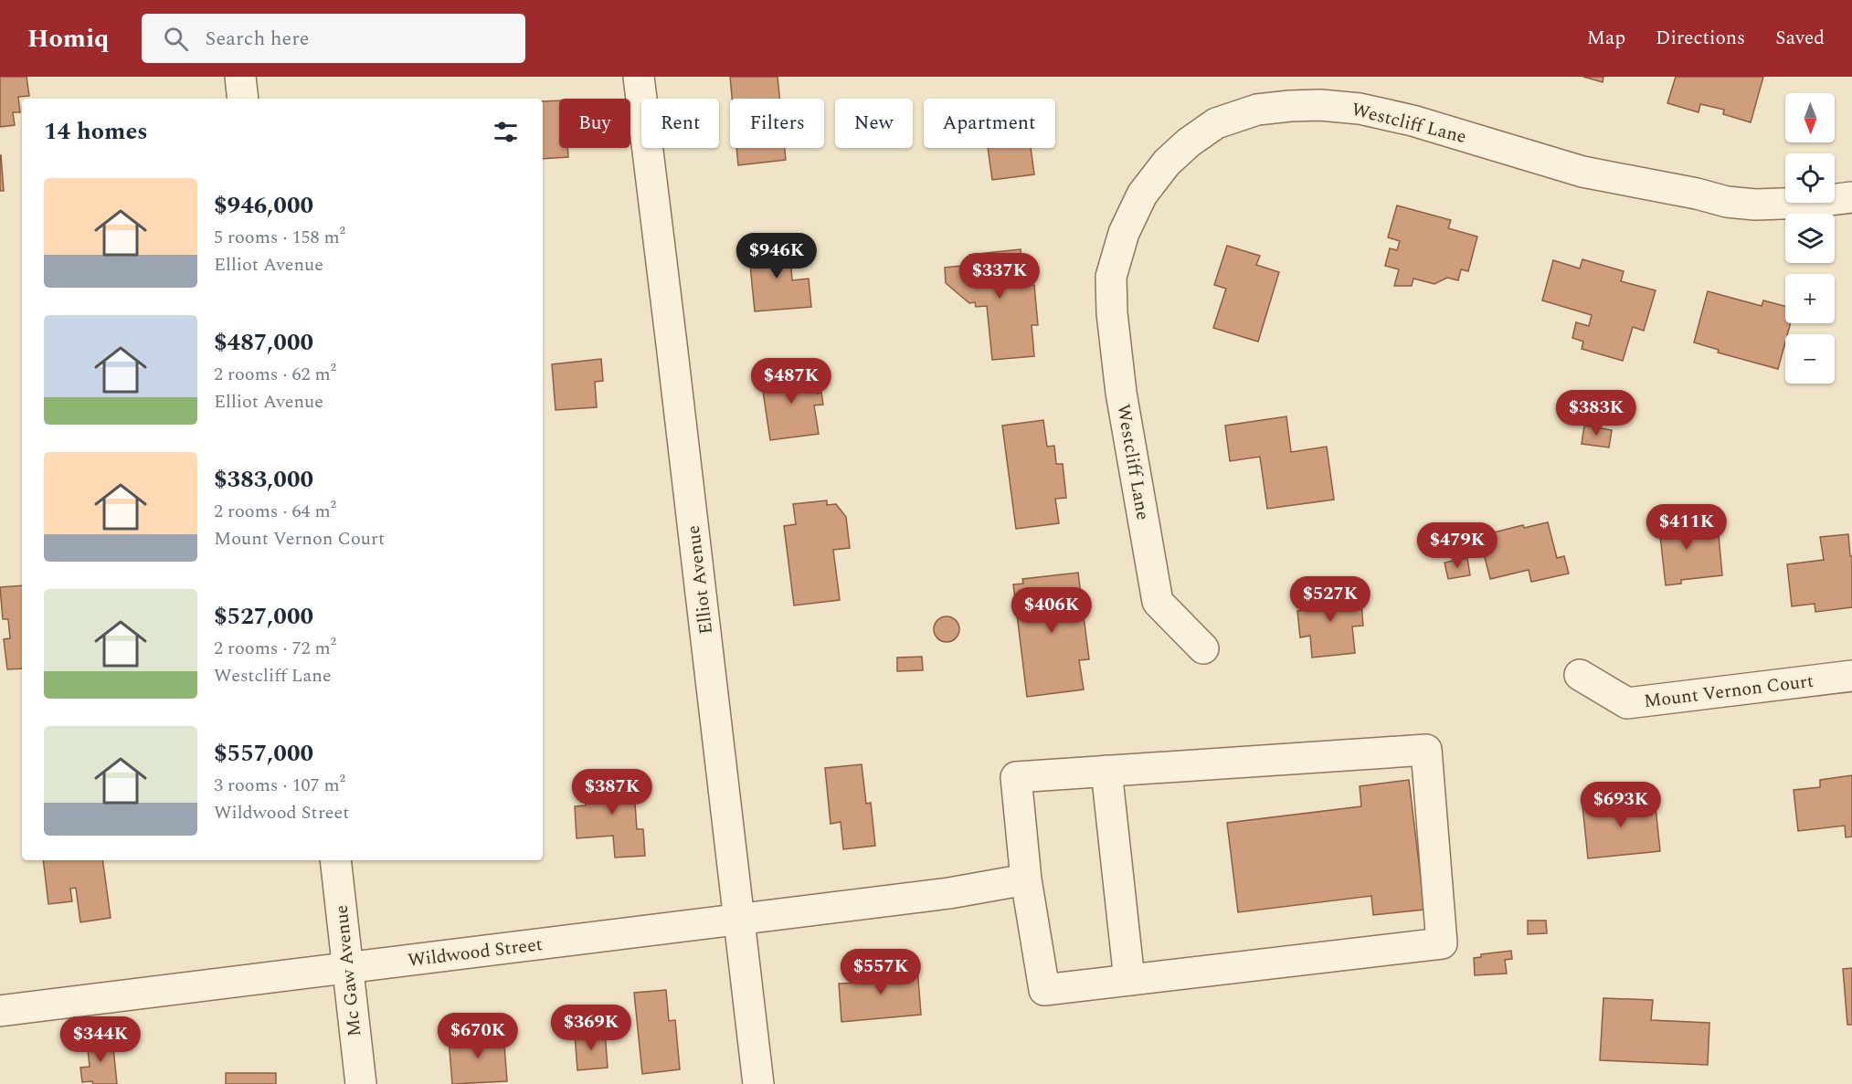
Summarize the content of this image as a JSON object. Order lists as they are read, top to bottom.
{
  "streets": {
    "street": [
      "Westcliff Lane",
      "Elliot Avenue",
      "Mount Vernon Court",
      "Wildwood Street",
      "Mc Gaw Avenue"
    ]
  },
  "crossings": [
    ["Elliot Avenue", "Wildwood Street"],
    ["Wildwood Street", "Mc Gaw Avenue"]
  ],
  "north": "bottom",
  "page": {
    "header": "Homiq",
    "search": "Search here",
    "nav": ["Map", "Directions", "Saved"],
    "map_buttons": ["+", "−"],
    "chip": [
      "Buy",
      "Rent",
      "Filters",
      "New",
      "Apartment"
    ],
    "heading": "14 homes",
    "list": [
      {
        "name": "$946,000",
        "note": "5 rooms · 158 m² · Elliot Avenue"
      },
      {
        "name": "$487,000",
        "note": "2 rooms · 62 m² · Elliot Avenue"
      },
      {
        "name": "$383,000",
        "note": "2 rooms · 64 m² · Mount Vernon Court"
      },
      {
        "name": "$527,000",
        "note": "2 rooms · 72 m² · Westcliff Lane"
      },
      {
        "name": "$557,000",
        "note": "3 rooms · 107 m² · Wildwood Street"
      }
    ],
    "price": [
      "$946K",
      "$337K",
      "$487K",
      "$383K",
      "$411K",
      "$479K",
      "$527K",
      "$406K",
      "$387K",
      "$693K",
      "$557K",
      "$369K",
      "$670K",
      "$344K"
    ]
  }
}
